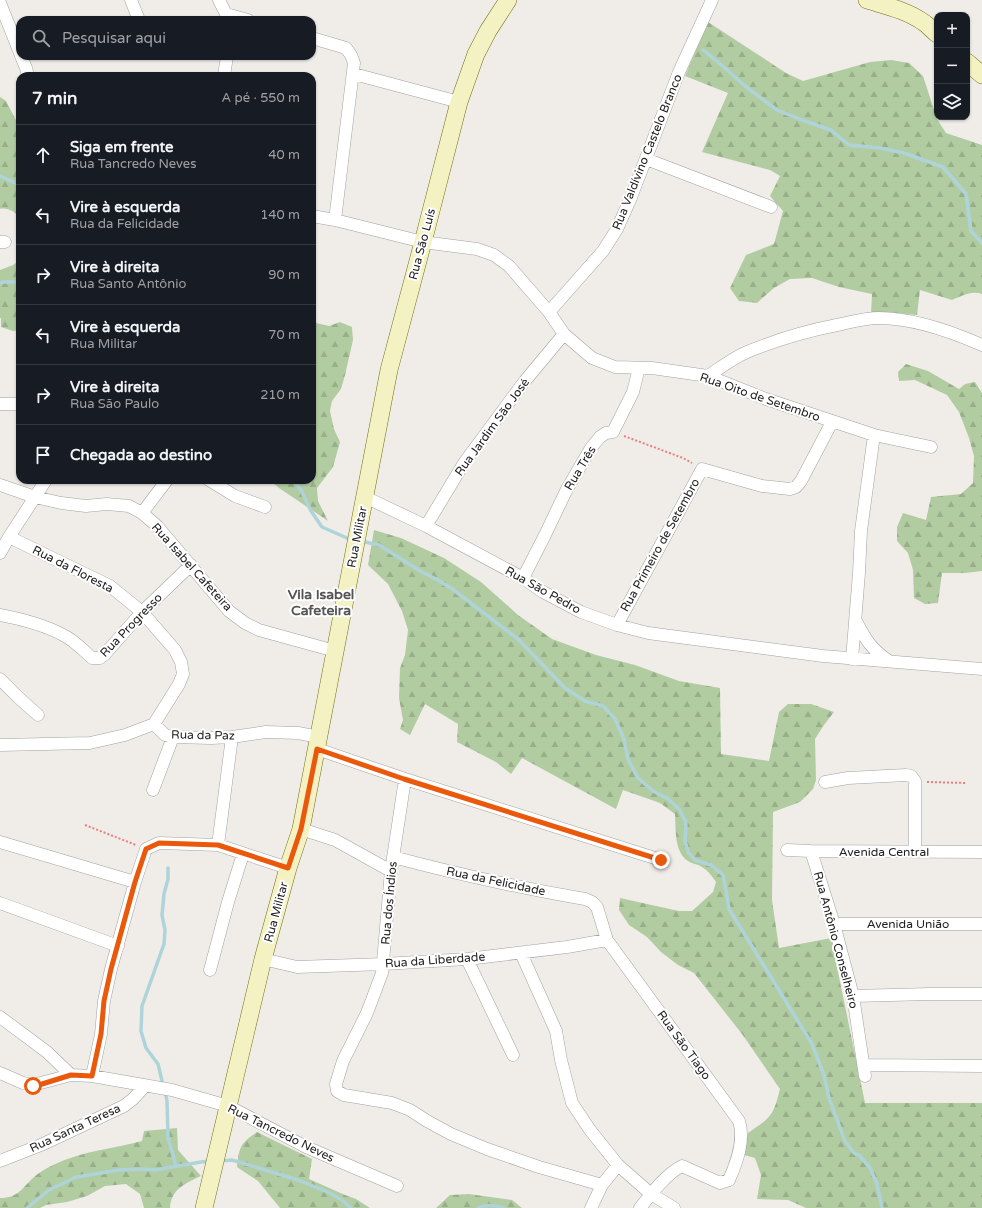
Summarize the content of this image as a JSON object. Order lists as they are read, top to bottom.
{
  "streets": {
    "street": [
      "Rua Valdívino Castelo Branco",
      "Rua São Luís",
      "Rua Oito de Setembro",
      "Rua Jardim São José",
      "Rua Três",
      "Rua Militar",
      "Rua Primeiro de Setembro",
      "Rua Isabel Cafeteira",
      "Rua da Floresta",
      "Rua São Pedro",
      "Rua Progresso",
      "Rua da Paz",
      "Avenida Central",
      "Rua da Felicidade",
      "Rua dos Índios",
      "Avenida União",
      "Rua Antônio Conselheiro",
      "Rua da Liberdade",
      "Rua São Tiago",
      "Rua Santa Teresa",
      "Rua Tancredo Neves"
    ]
  },
  "crossings": [
    ["Rua Valdívino Castelo Branco", "Rua Oito de Setembro"],
    ["Rua São Luís", "Rua Oito de Setembro"],
    ["Rua São Luís", "Rua Militar"],
    ["Rua São Luís", "Rua São Pedro"],
    ["Rua Oito de Setembro", "Rua Jardim São José"],
    ["Rua Oito de Setembro", "Rua Primeiro de Setembro"],
    ["Rua Jardim São José", "Rua São Pedro"],
    ["Rua Três", "Rua São Pedro"],
    ["Rua Militar", "Rua Isabel Cafeteira"],
    ["Rua Militar", "Rua São Pedro"],
    ["Rua Militar", "Rua da Paz"],
    ["Rua Militar", "Rua da Liberdade"],
    ["Rua Militar", "Rua Tancredo Neves"],
    ["Rua Primeiro de Setembro", "Rua São Pedro"],
    ["Rua Isabel Cafeteira", "Rua Progresso"],
    ["Rua da Floresta", "Rua Progresso"],
    ["Rua da Floresta", "Rua da Paz"],
    ["Rua da Paz", "Rua dos Índios"],
    ["Avenida Central", "Rua Antônio Conselheiro"],
    ["Rua da Felicidade", "Rua dos Índios"],
    ["Rua da Felicidade", "Rua São Tiago"],
    ["Rua dos Índios", "Rua da Liberdade"],
    ["Avenida União", "Rua Antônio Conselheiro"],
    ["Rua da Liberdade", "Rua São Tiago"],
    ["Rua Santa Teresa", "Rua Tancredo Neves"]
  ],
  "districts": ["Vila Isabel Cafeteira"],
  "page": {
    "map_buttons": ["+", "−"],
    "search": "Pesquisar aqui",
    "heading": ["7 min", "A pé · 550 m"],
    "list": [
      ["Siga em frente", "Rua Tancredo Neves", "40 m"],
      ["Vire à esquerda", "Rua da Felicidade", "140 m"],
      ["Vire à direita", "Rua Santo Antônio", "90 m"],
      ["Vire à esquerda", "Rua Militar", "70 m"],
      ["Vire à direita", "Rua São Paulo", "210 m"],
      "Chegada ao destino"
    ]
  }
}
